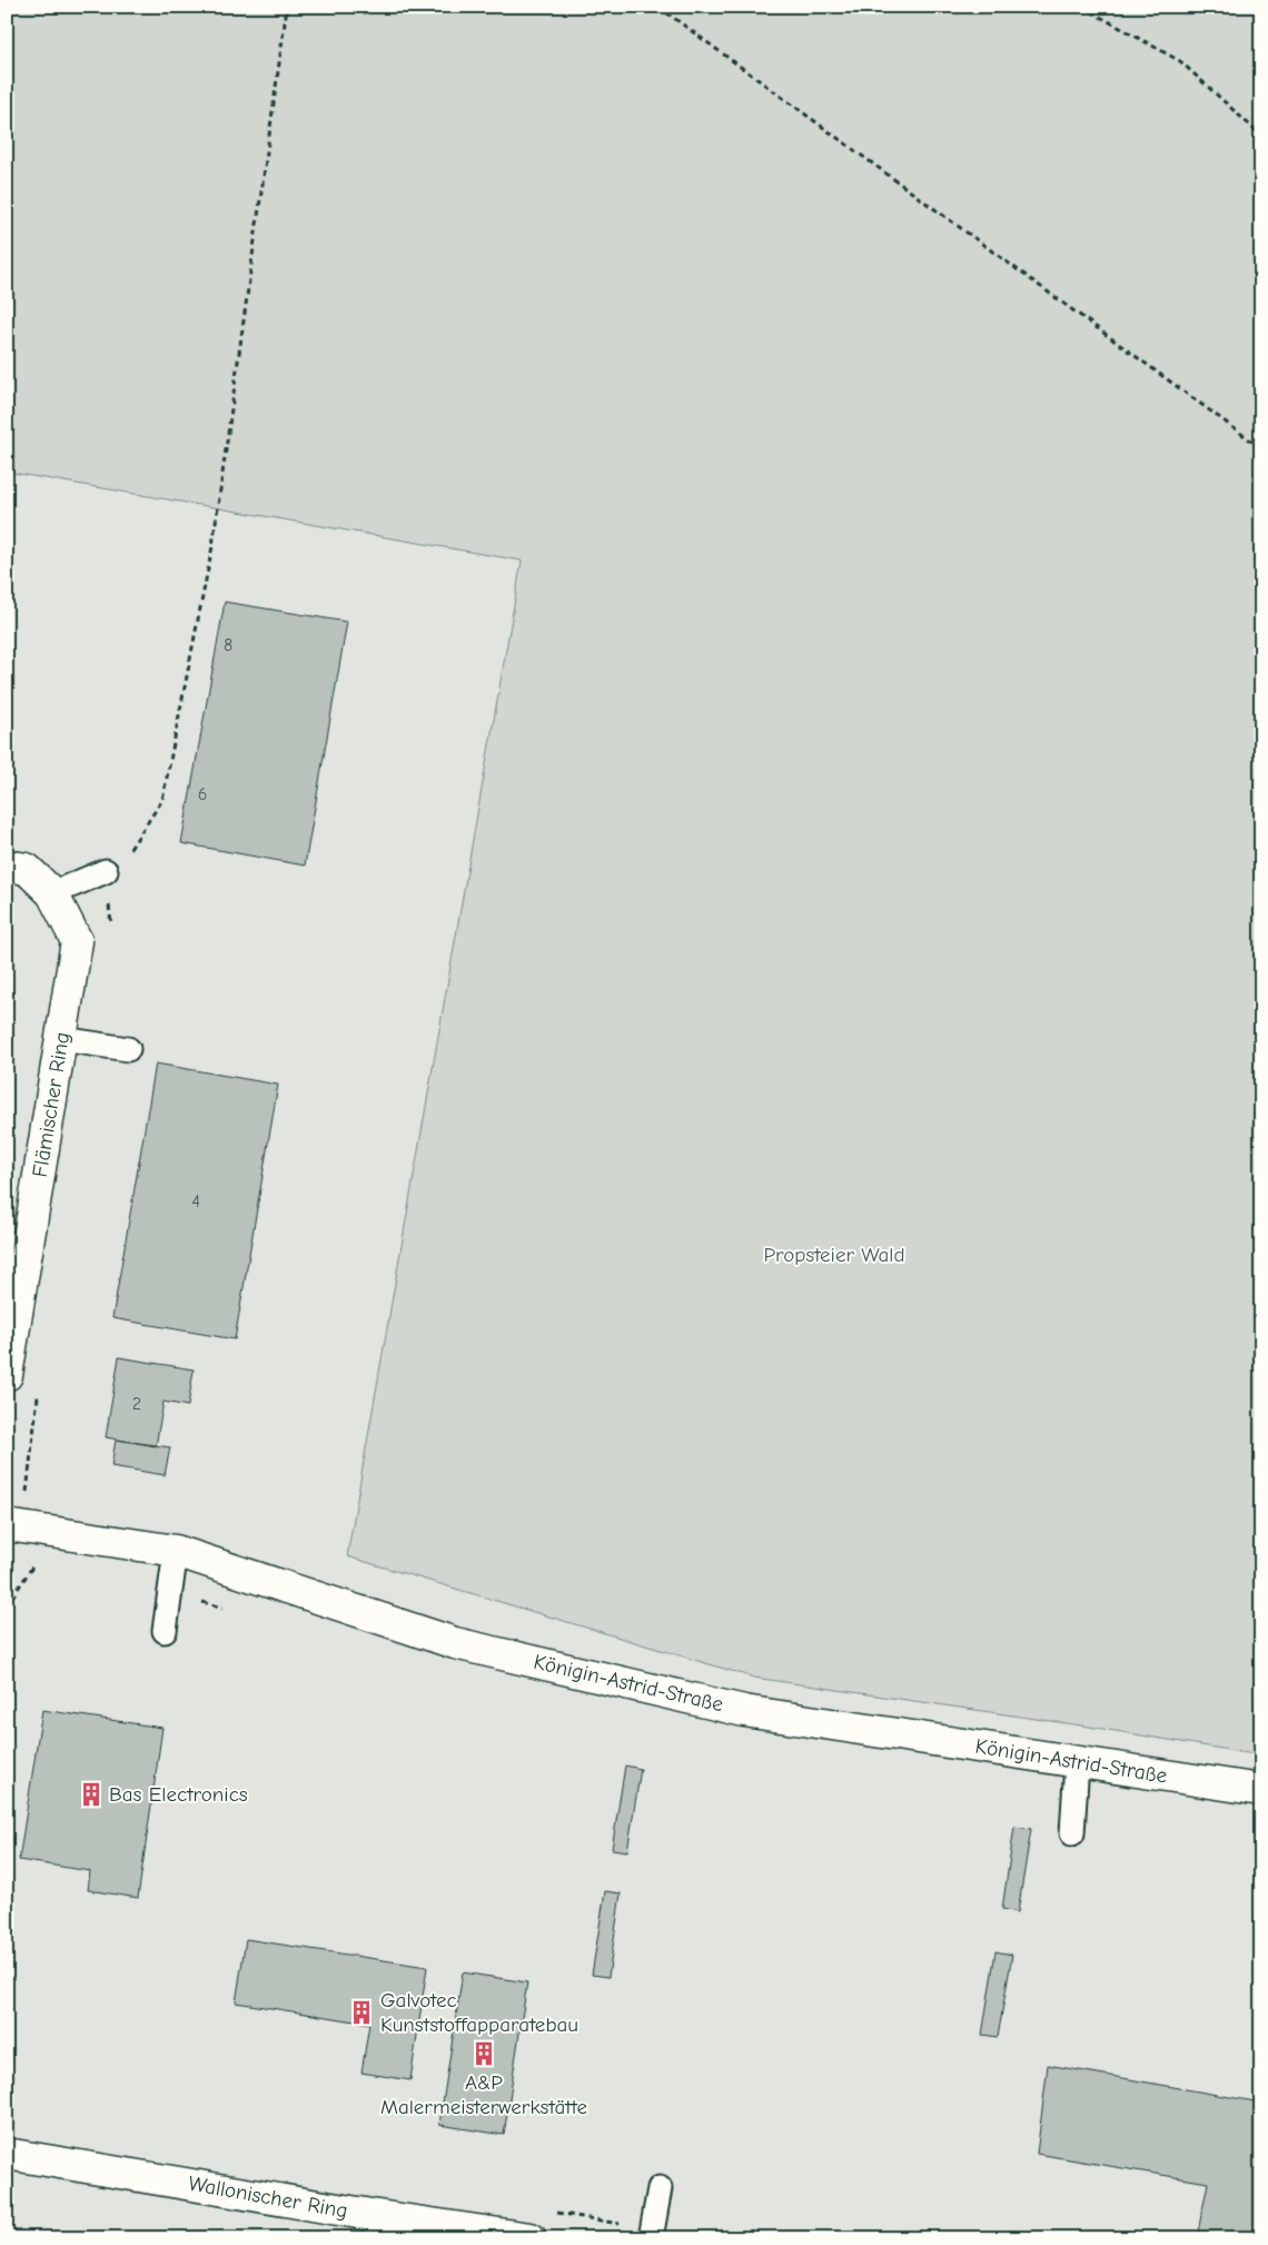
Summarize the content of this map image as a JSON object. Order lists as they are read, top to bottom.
{
  "streets": {
    "street": ["Flämischer Ring", "Königin-Astrid-Straße", "Wallonischer Ring"]
  },
  "parks": ["Propsteier Wald"],
  "places": {
    "building": ["Bas Electronics", "Galvotec Kunststoffapparatebau", "A&P Malermeisterwerkstätte"]
  },
  "house_numbers": [
    "8",
    "6",
    "4",
    "2"
  ]
}
